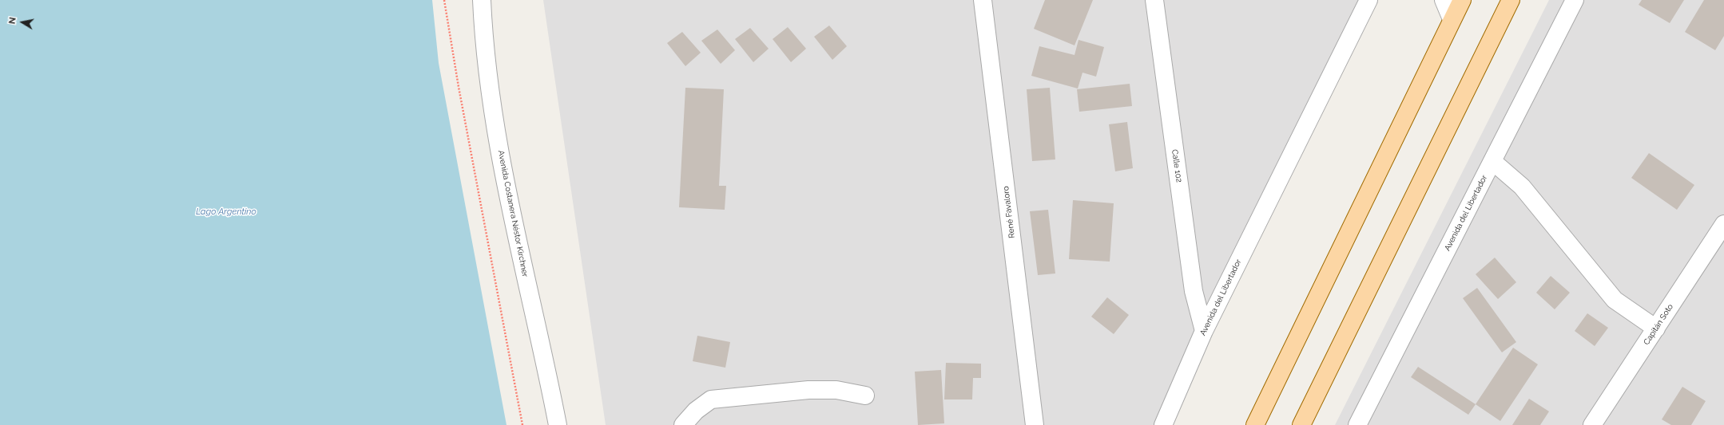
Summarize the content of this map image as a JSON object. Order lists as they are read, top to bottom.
{
  "streets": {
    "street": [
      "Calle 102",
      "René Favaloro",
      "Avenida del Libertador",
      "Avenida Costanera Néstor Kirchner",
      "Capitán Soto"
    ]
  },
  "crossings": [
    ["Calle 102", "Avenida del Libertador"]
  ],
  "water": ["Lago Argentino"],
  "north": "left"
}
